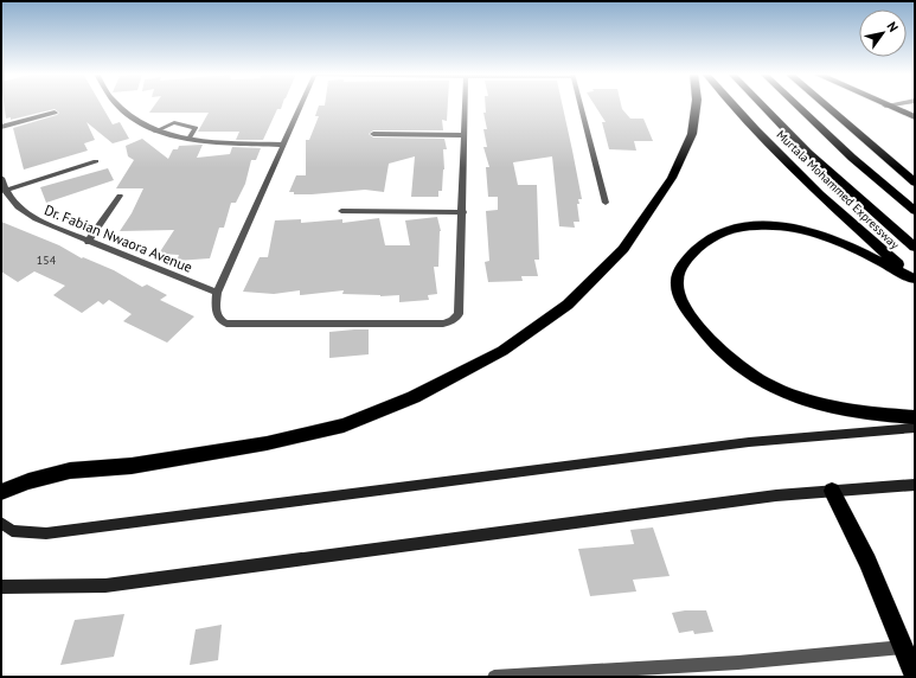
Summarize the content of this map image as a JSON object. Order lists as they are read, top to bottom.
{
  "streets": {
    "highway": ["Murtala Mohammed Expressway"],
    "street": ["Dr. Fabian Nwaora Avenue"]
  },
  "house_numbers": ["154"],
  "north": "top right"
}
